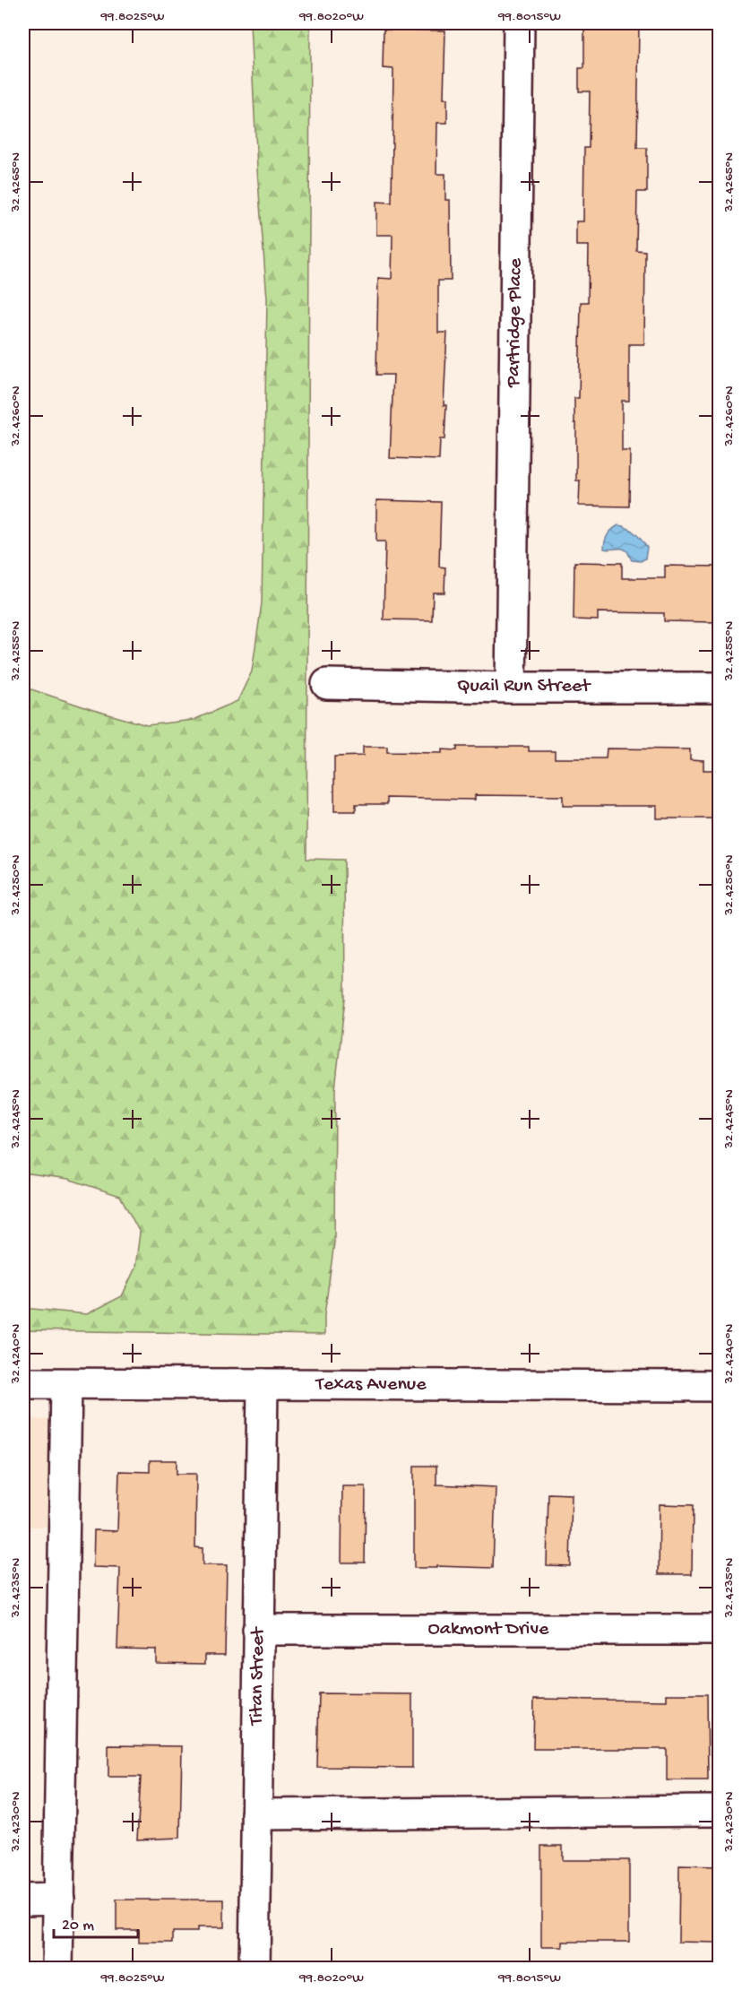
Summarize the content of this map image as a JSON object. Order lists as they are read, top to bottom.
{
  "streets": {
    "street": [
      "Partridge Place",
      "Quail Run Street",
      "Texas Avenue",
      "Oakmont Drive",
      "Titan Street"
    ]
  },
  "crossings": [
    ["Partridge Place", "Quail Run Street"],
    ["Texas Avenue", "Titan Street"],
    ["Oakmont Drive", "Titan Street"]
  ],
  "scale_bar": "20 m",
  "coordinates": [
    "99.8025°W",
    "99.8020°W",
    "99.8015°W",
    "32.4265°N",
    "32.4260°N",
    "32.4255°N",
    "32.4250°N",
    "32.4245°N",
    "32.4240°N",
    "32.4235°N",
    "32.4230°N"
  ]
}
